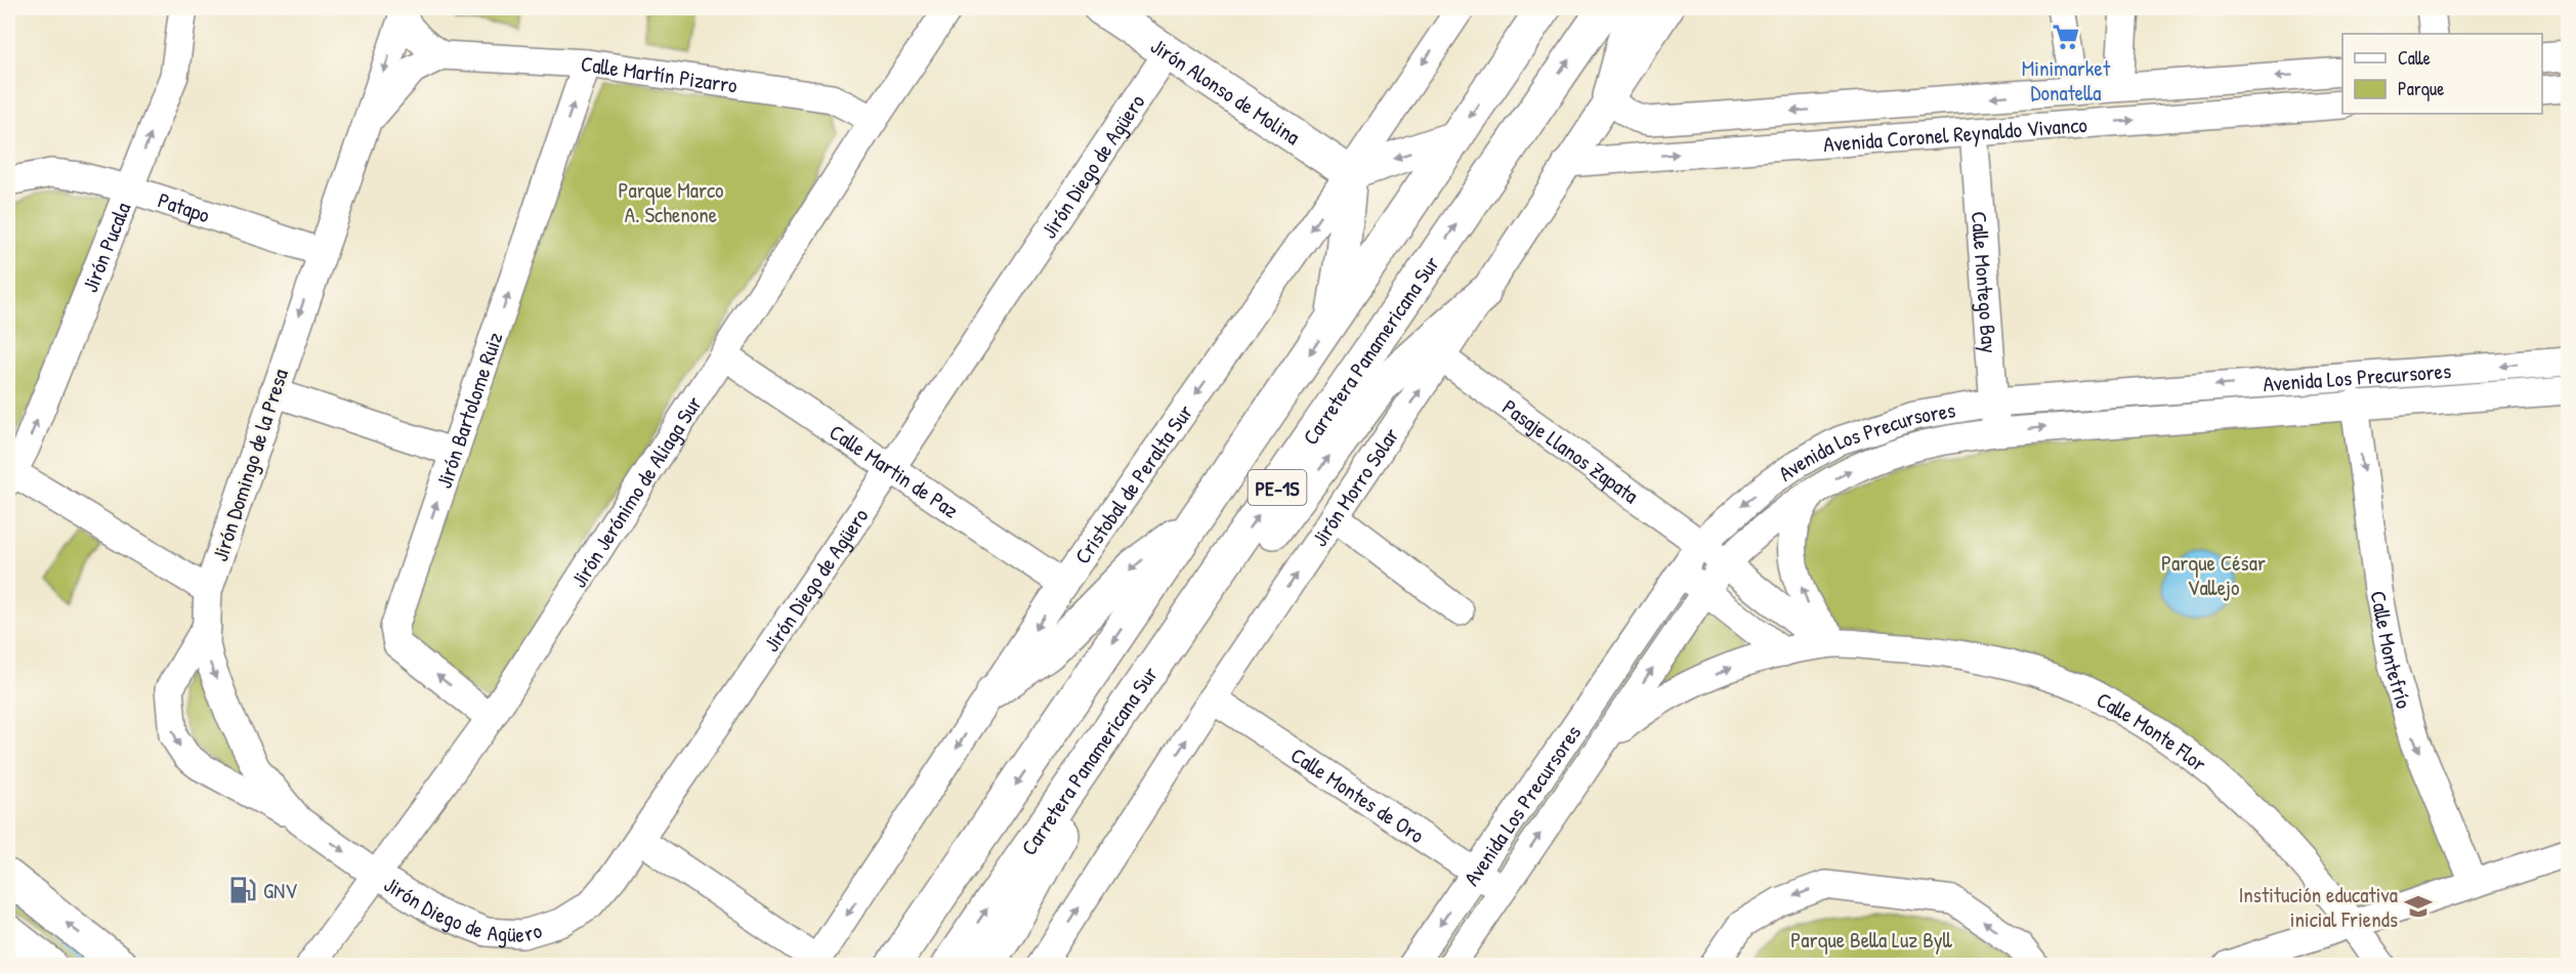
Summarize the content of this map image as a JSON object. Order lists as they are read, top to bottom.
{
  "streets": {
    "main road": ["Jirón Alonso de Molina", "Carretera Panamericana Sur", "PE-1S"],
    "street": [
      "Calle Martín Pizarro",
      "Avenida Coronel Reynaldo Vivanco",
      "Jirón Diego de Agüero",
      "Patapo",
      "Jirón Pucala",
      "Calle Montego Bay",
      "Avenida Los Precursores",
      "Jirón Bartolome Ruiz",
      "Pasaje Llanos Zapata",
      "Jirón Domingo de la Presa",
      "Calle Martin de Paz",
      "Cristobal de Peralta Sur",
      "Jirón Morro Solar",
      "Jirón Jerónimo de Aliaga Sur",
      "Calle Montefrío",
      "Calle Monte Flor",
      "Calle Montes de Oro"
    ]
  },
  "crossings": [
    ["Calle Martín Pizarro", "Jirón Bartolome Ruiz"],
    ["Calle Martín Pizarro", "Jirón Jerónimo de Aliaga Sur"],
    ["Jirón Alonso de Molina", "Jirón Diego de Agüero"],
    ["Jirón Alonso de Molina", "Cristobal de Peralta Sur"],
    ["Avenida Coronel Reynaldo Vivanco", "Calle Montego Bay"],
    ["Avenida Coronel Reynaldo Vivanco", "Jirón Morro Solar"],
    ["Jirón Diego de Agüero", "Jirón Domingo de la Presa"],
    ["Jirón Diego de Agüero", "Calle Martin de Paz"],
    ["Jirón Diego de Agüero", "Jirón Jerónimo de Aliaga Sur"],
    ["Patapo", "Jirón Pucala"],
    ["Patapo", "Jirón Domingo de la Presa"],
    ["Calle Montego Bay", "Avenida Los Precursores"],
    ["Avenida Los Precursores", "Pasaje Llanos Zapata"],
    ["Avenida Los Precursores", "Calle Montefrío"],
    ["Avenida Los Precursores", "Calle Monte Flor"],
    ["Avenida Los Precursores", "Calle Montes de Oro"],
    ["Jirón Bartolome Ruiz", "Jirón Jerónimo de Aliaga Sur"],
    ["Pasaje Llanos Zapata", "Jirón Morro Solar"],
    ["Pasaje Llanos Zapata", "Calle Monte Flor"],
    ["Jirón Domingo de la Presa", "Jirón Jerónimo de Aliaga Sur"],
    ["Calle Martin de Paz", "Cristobal de Peralta Sur"],
    ["Calle Martin de Paz", "Jirón Jerónimo de Aliaga Sur"],
    ["Jirón Morro Solar", "Calle Montes de Oro"]
  ],
  "one_way": [
    "Jirón Pucala",
    "Jirón Bartolome Ruiz",
    "Jirón Domingo de la Presa",
    "Cristobal de Peralta Sur",
    "Jirón Morro Solar",
    "Calle Montefrío"
  ],
  "parks": ["Parque Marco A. Schenone", "Parque César Vallejo", "Parque Bella Luz Byll"],
  "places": {
    "supermarket": ["Minimarket Donatella"],
    "fuel station": ["GNV"],
    "school or university": ["Institución educativa inicial Friends"]
  },
  "legend": ["Calle", "Parque"]
}
